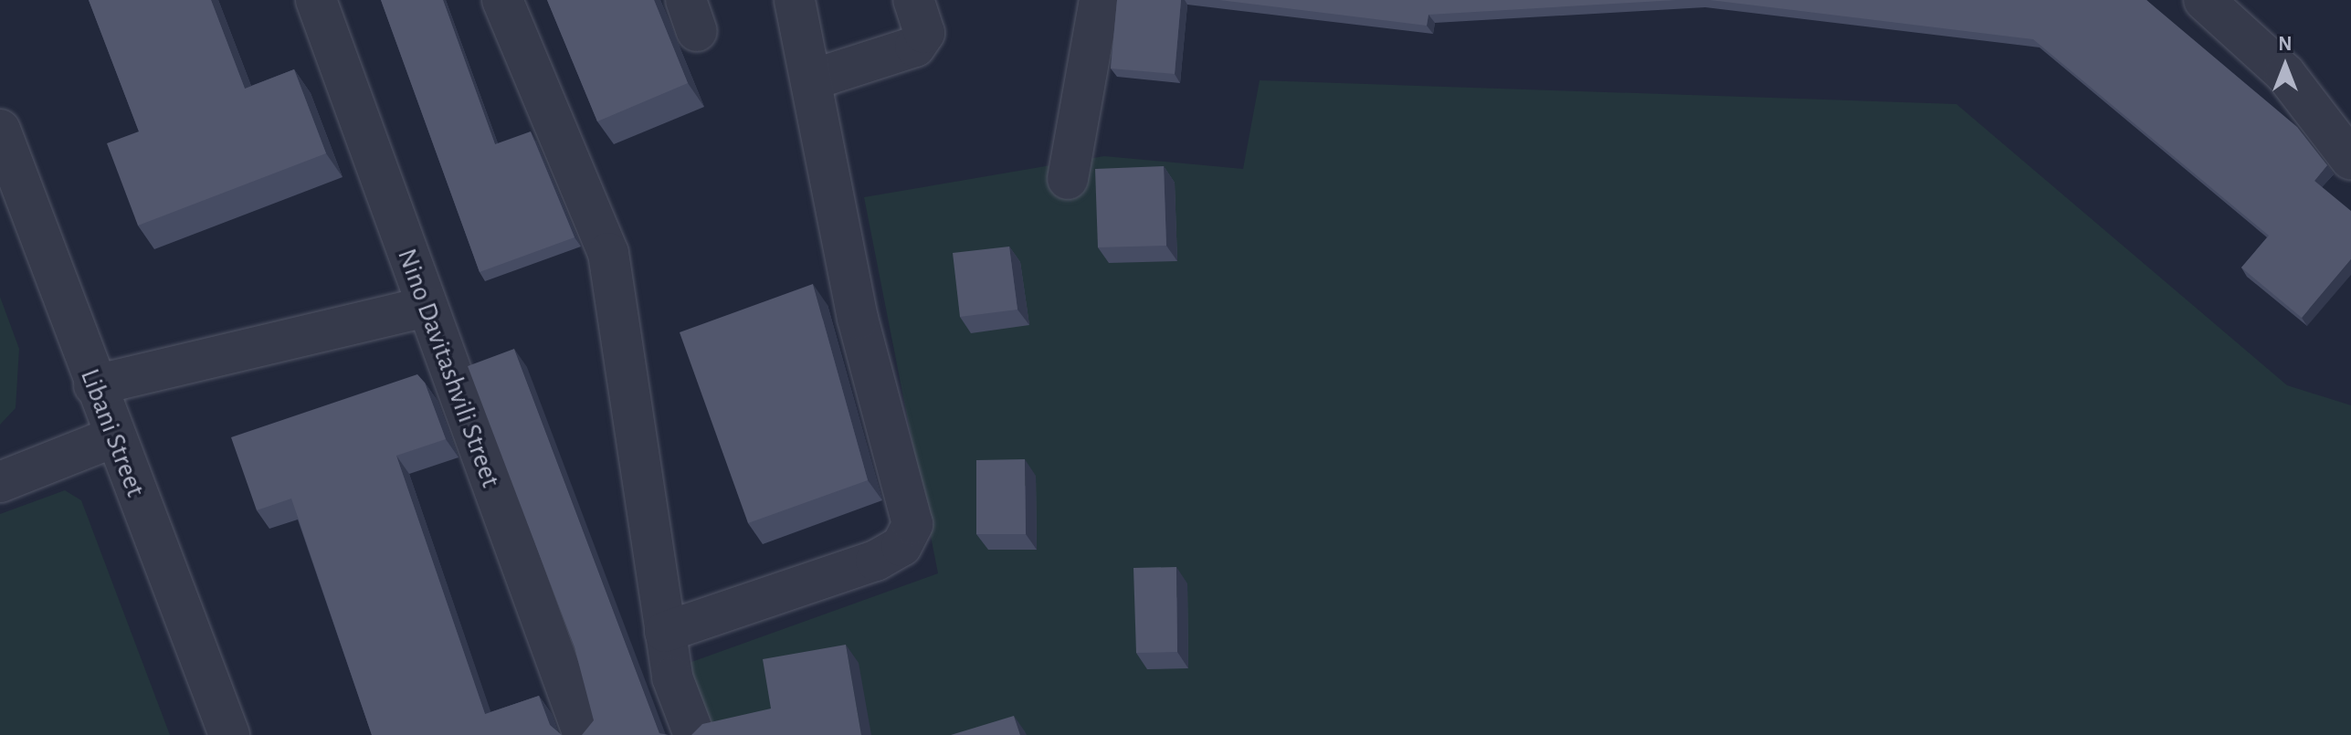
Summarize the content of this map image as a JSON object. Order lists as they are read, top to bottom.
{
  "streets": {
    "street": ["Nino Davitashvili Street", "Libani Street"]
  },
  "north": "top"
}
